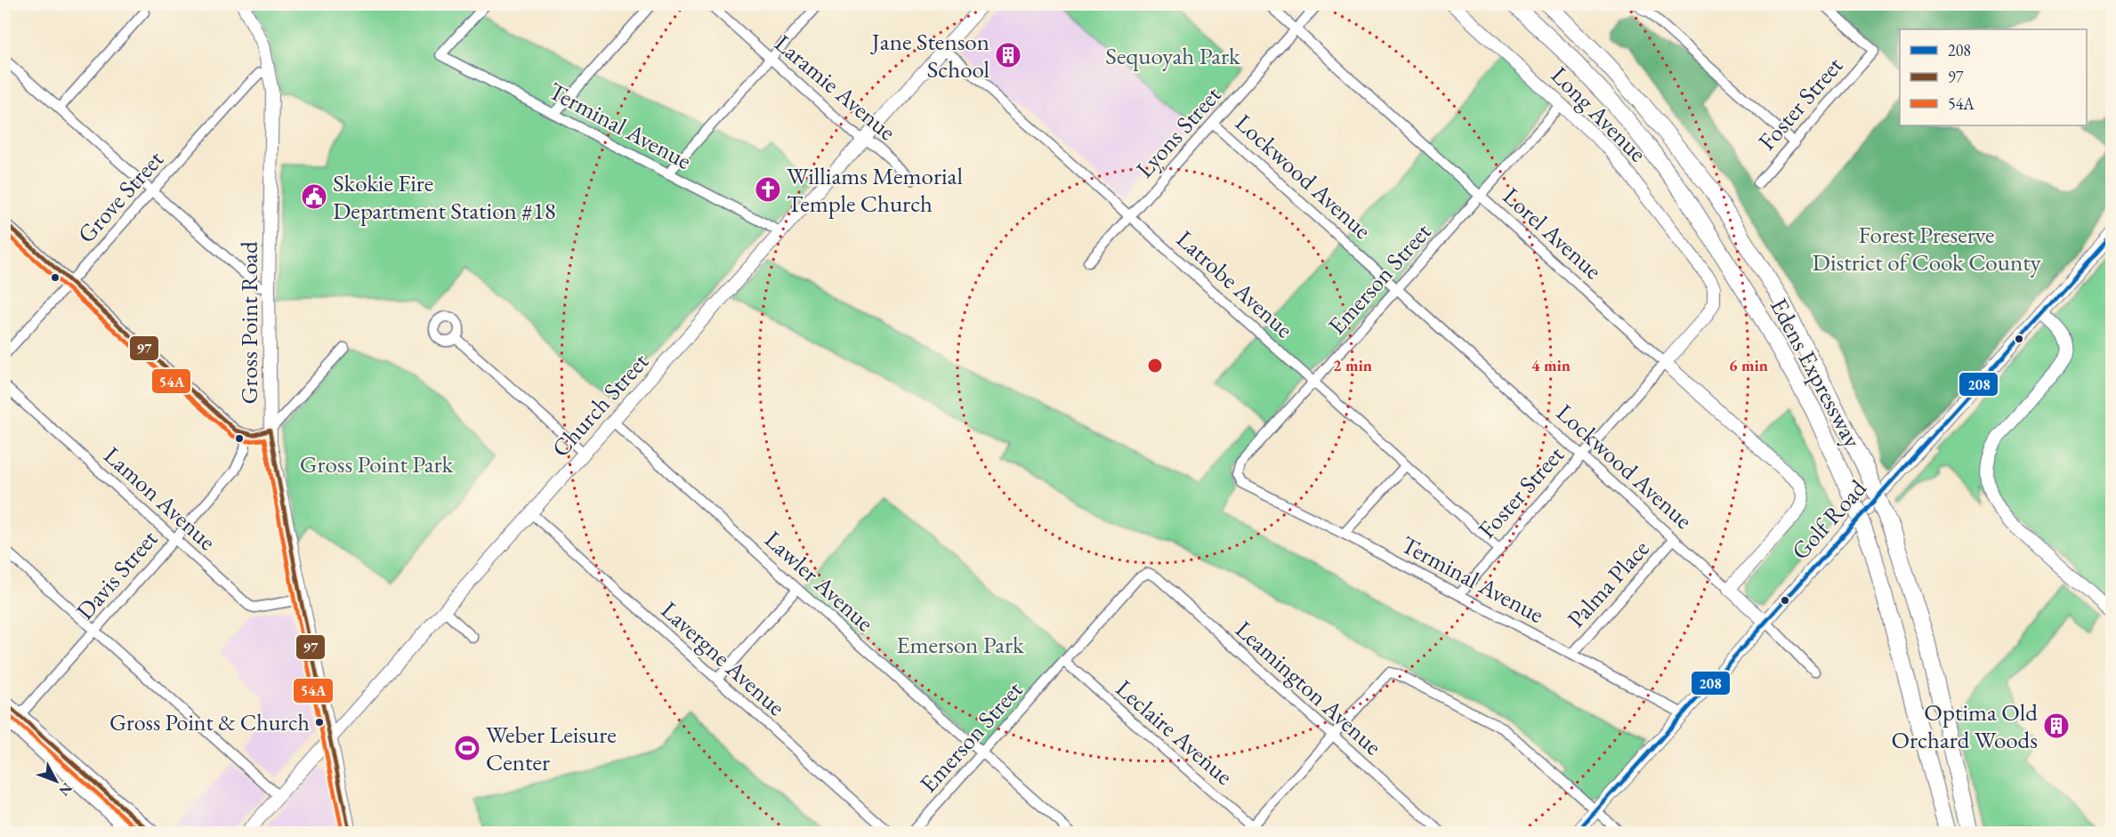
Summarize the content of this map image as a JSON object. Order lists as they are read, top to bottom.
{
  "streets": {
    "highway": ["Edens Expressway"],
    "street": [
      "Laramie Avenue",
      "Foster Street",
      "Long Avenue",
      "Terminal Avenue",
      "Lyons Street",
      "Lockwood Avenue",
      "Grove Street",
      "Lorel Avenue",
      "Emerson Street",
      "Latrobe Avenue",
      "Gross Point Road",
      "Church Street",
      "Lamon Avenue",
      "Golf Road",
      "Davis Street",
      "Lawler Avenue",
      "Palma Place",
      "Lavergne Avenue",
      "Leamington Avenue",
      "Leclaire Avenue"
    ]
  },
  "crossings": [
    ["Laramie Avenue", "Church Street"],
    ["Foster Street", "Long Avenue"],
    ["Foster Street", "Terminal Avenue"],
    ["Foster Street", "Lockwood Avenue"],
    ["Foster Street", "Lorel Avenue"],
    ["Foster Street", "Latrobe Avenue"],
    ["Long Avenue", "Emerson Street"],
    ["Terminal Avenue", "Emerson Street"],
    ["Terminal Avenue", "Church Street"],
    ["Terminal Avenue", "Golf Road"],
    ["Terminal Avenue", "Palma Place"],
    ["Lyons Street", "Lockwood Avenue"],
    ["Lyons Street", "Lorel Avenue"],
    ["Lyons Street", "Latrobe Avenue"],
    ["Lockwood Avenue", "Lorel Avenue"],
    ["Lockwood Avenue", "Emerson Street"],
    ["Lockwood Avenue", "Golf Road"],
    ["Lockwood Avenue", "Palma Place"],
    ["Grove Street", "Gross Point Road"],
    ["Lorel Avenue", "Emerson Street"],
    ["Emerson Street", "Latrobe Avenue"],
    ["Emerson Street", "Lawler Avenue"],
    ["Emerson Street", "Leamington Avenue"],
    ["Emerson Street", "Leclaire Avenue"],
    ["Latrobe Avenue", "Church Street"],
    ["Gross Point Road", "Church Street"],
    ["Gross Point Road", "Lamon Avenue"],
    ["Church Street", "Lawler Avenue"],
    ["Church Street", "Lavergne Avenue"],
    ["Lamon Avenue", "Davis Street"]
  ],
  "parks": [
    "Sequoyah Park",
    "Forest Preserve District of Cook County",
    "Gross Point Park",
    "Emerson Park"
  ],
  "places": {
    "building": ["Jane Stenson School", "Optima Old Orchard Woods"],
    "church": ["Williams Memorial Temple Church"],
    "public building": ["Skokie Fire Department Station #18"],
    "other": ["Gross Point & Church"],
    "sports": ["Weber Leisure Center"]
  },
  "lines": ["transit line 97", "transit line 54A", "transit line 208"],
  "legend": ["208", "97", "54A"],
  "north": "bottom right",
  "rings": ["2 min", "4 min", "6 min"]
}
